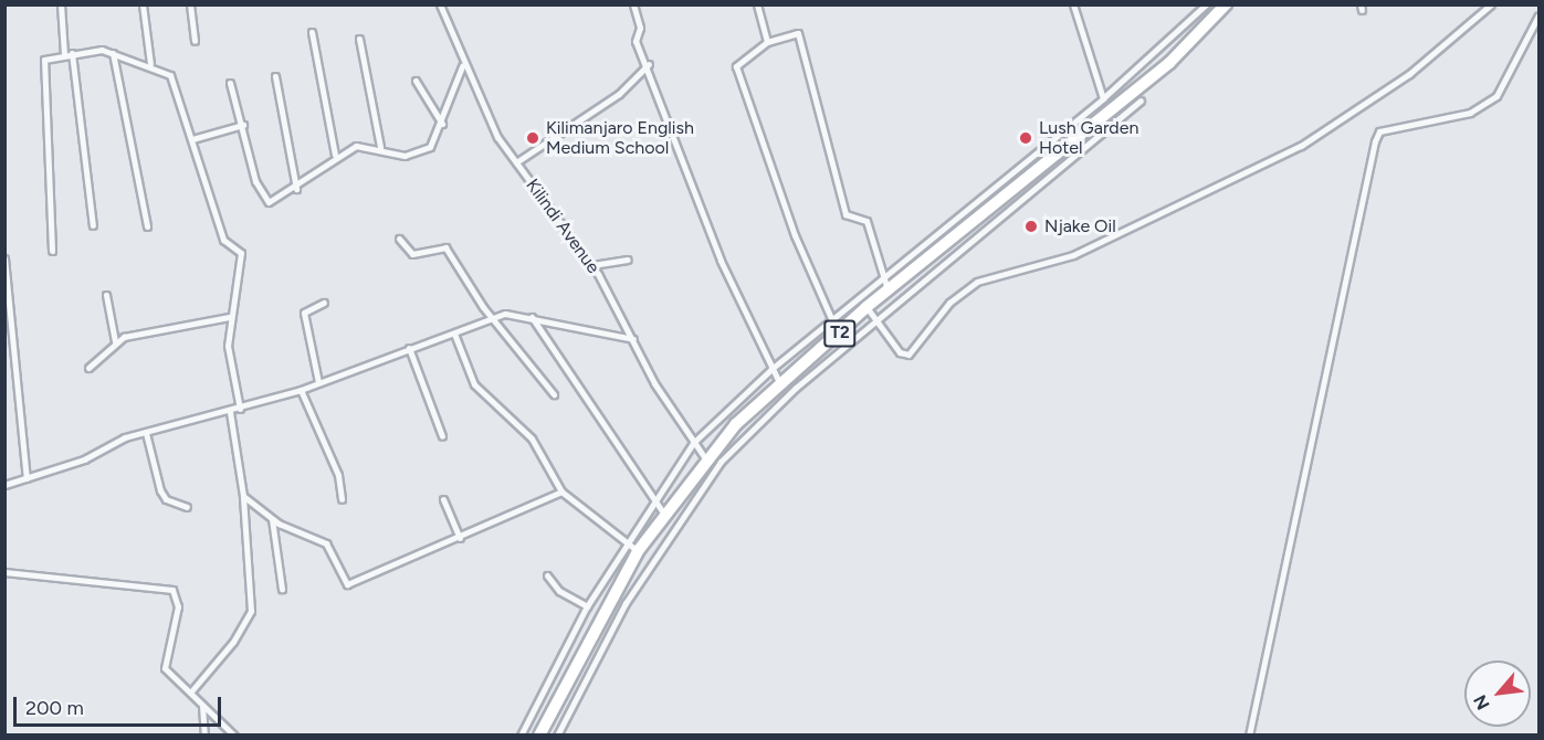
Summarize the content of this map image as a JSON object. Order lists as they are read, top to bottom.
{
  "streets": {
    "highway": ["T2"],
    "street": ["Kilindi Avenue"]
  },
  "crossings": [
    ["Kilindi Avenue", "T2"]
  ],
  "places": ["Kilimanjaro English Medium School", "Lush Garden Hotel", "Njake Oil"],
  "scale_bar": "200 m",
  "north": "bottom left"
}
